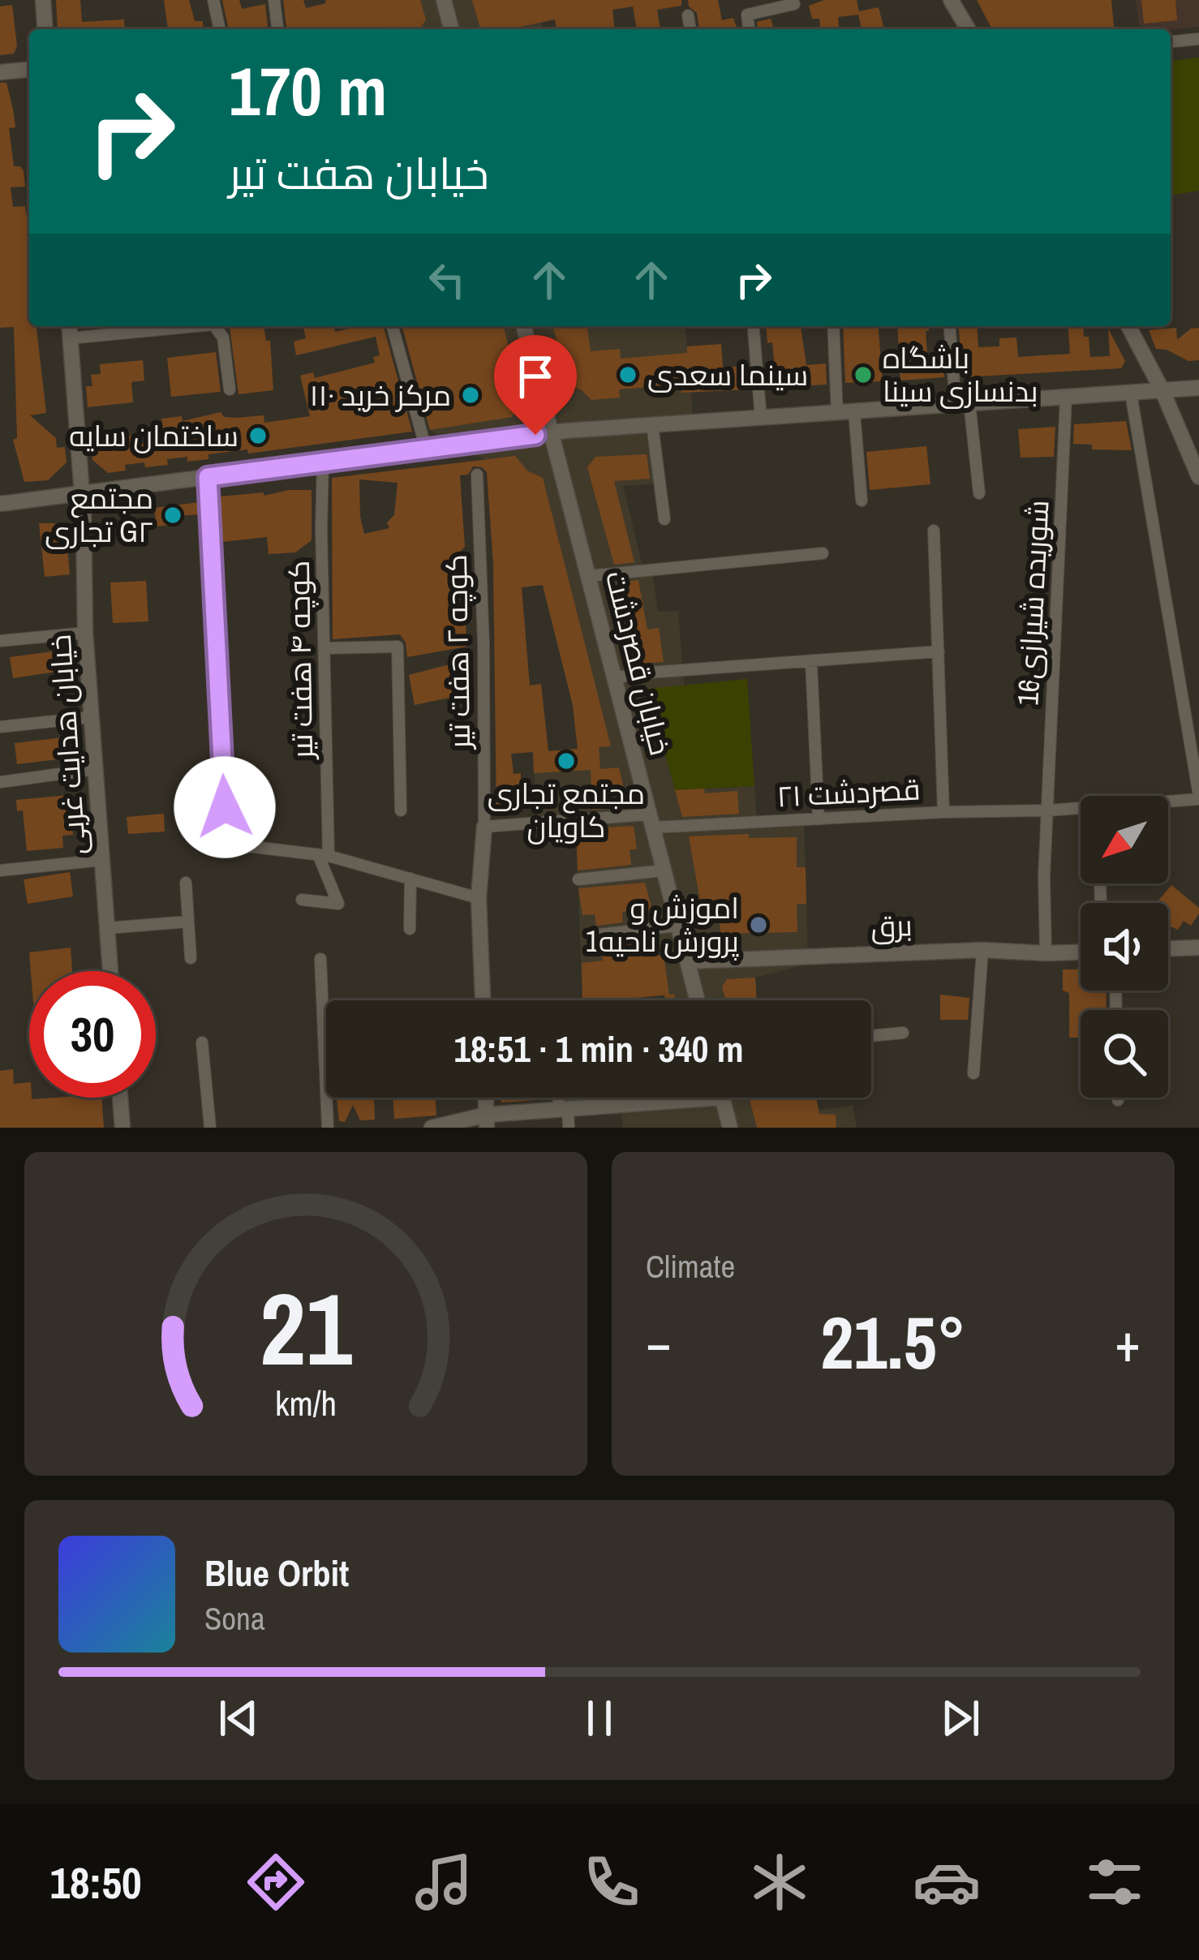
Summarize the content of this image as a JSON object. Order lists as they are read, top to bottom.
{
  "streets": {
    "main road": ["خیابان قصردشت", "خیابان هدایت غربی", "برق"],
    "street": [
      "شوریده شیرازی16",
      "کوچه ۲ هفت تیر",
      "کوچه ۴ هفت تیر",
      "قصردشت ۲۱"
    ]
  },
  "crossings": [
    ["شوریده شیرازی16", "قصردشت ۲۱"],
    ["شوریده شیرازی16", "برق"],
    ["کوچه ۲ هفت تیر", "قصردشت ۲۱"],
    ["خیابان قصردشت", "قصردشت ۲۱"],
    ["خیابان قصردشت", "برق"]
  ],
  "places": [
    "سینما سعدی",
    "باشگاه بدنسازی سینا",
    "مرکز خرید ۱۱۰",
    "ساختمان سایه",
    "مجتمع تجاری G۲",
    "مجتمع تجاری کاویان",
    "اموزش و پرورش ناحیه1"
  ],
  "north": "bottom left",
  "page": {
    "turn": ["170 m", "خیابان هفت تیر"],
    "limit": "30",
    "trip": "18:51 · 1 min · 340 m",
    "tile": "Climate",
    "heat": ["−", "21.5°", "+"],
    "song": ["Blue Orbit", "Sona"],
    "tabs": "18:50",
    "gauge": ["21", "km/h"]
  }
}
